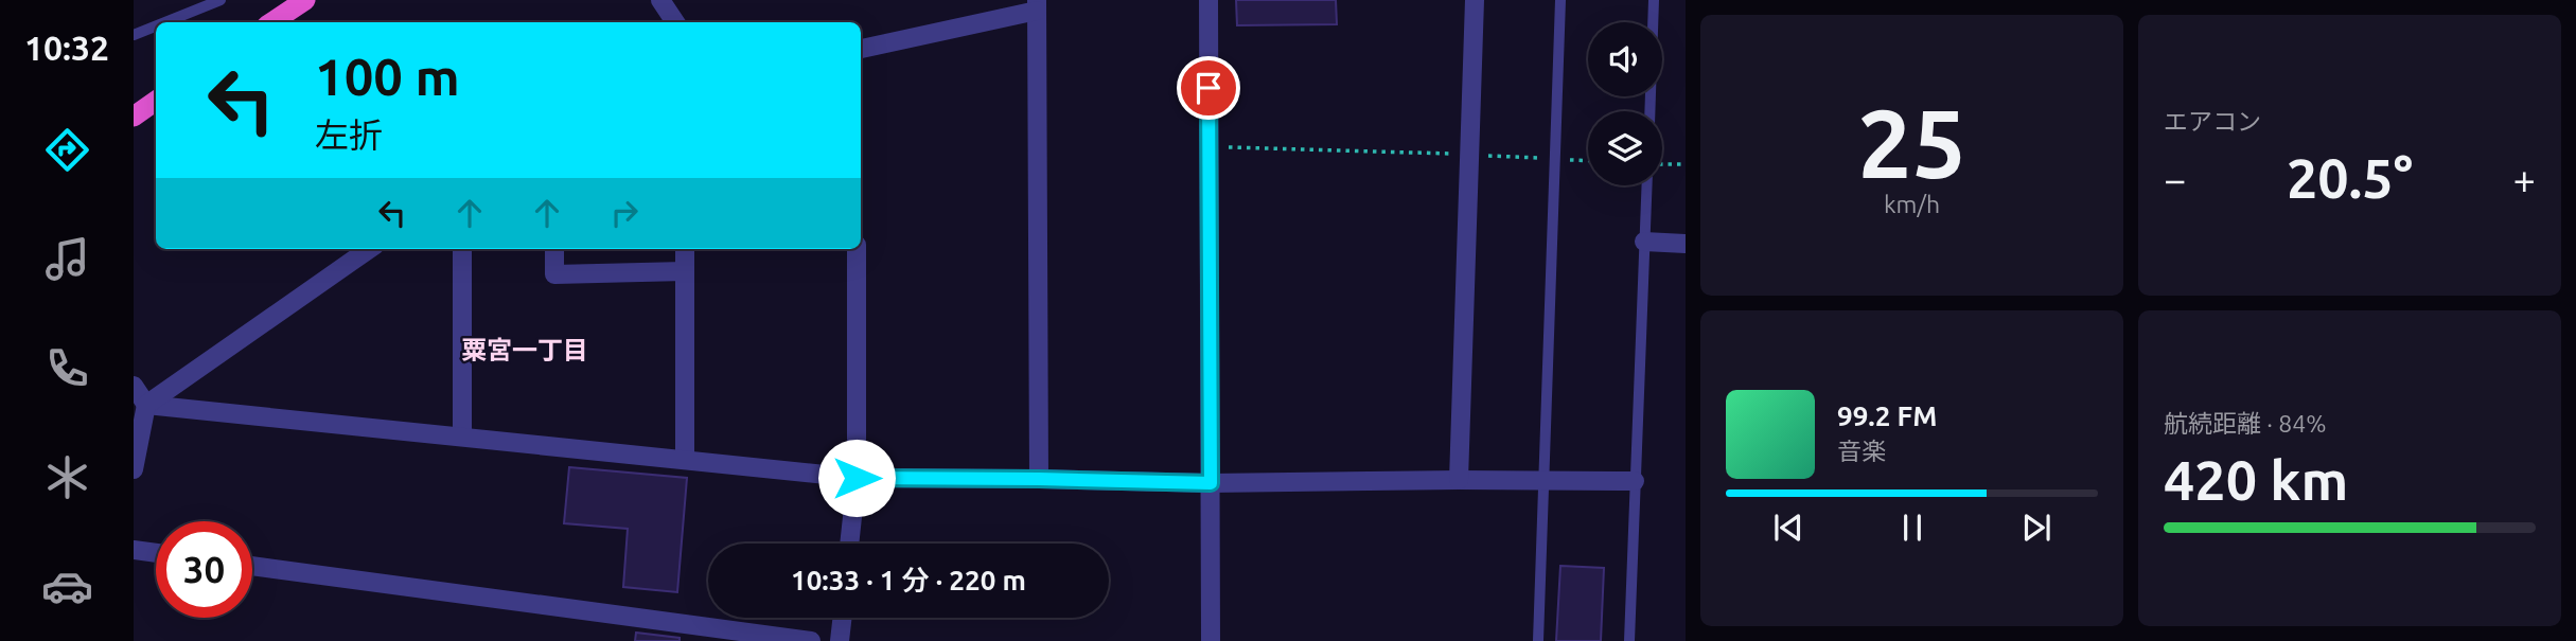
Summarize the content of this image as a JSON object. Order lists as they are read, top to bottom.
{
  "districts": ["粟宮一丁目"],
  "page": {
    "tabs": "10:32",
    "tile": [
      ["25", "km/h"],
      "エアコン",
      ["航続距離 · 84%", "420 km"]
    ],
    "turn": ["100 m", "左折"],
    "heat": ["−", "20.5°", "+"],
    "song": ["99.2 FM", "音楽"],
    "limit": "30",
    "trip": "10:33 · 1 分 · 220 m"
  }
}
